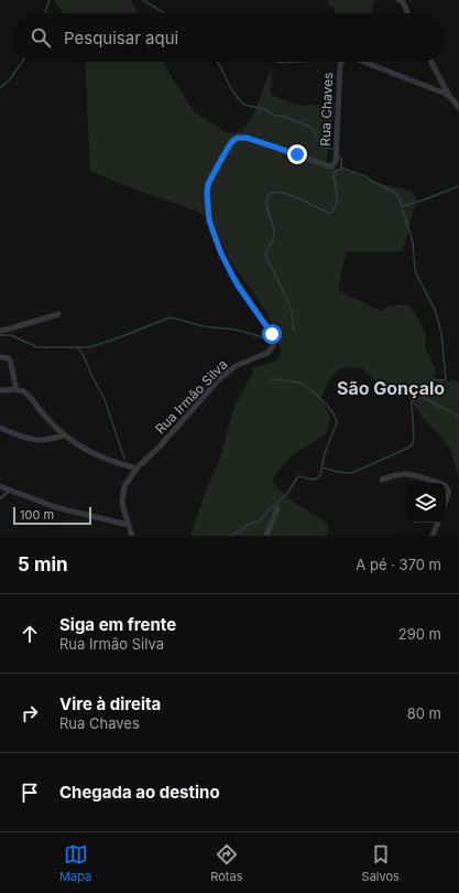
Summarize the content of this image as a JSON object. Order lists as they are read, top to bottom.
{
  "streets": {
    "street": ["Rua Chaves", "Rua Irmão Silva"]
  },
  "crossings": [
    ["Rua Chaves", "Rua Irmão Silva"]
  ],
  "districts": ["São Gonçalo"],
  "scale_bar": "100 m",
  "page": {
    "search": "Pesquisar aqui",
    "scale": "100 m",
    "heading": ["5 min", "A pé · 370 m"],
    "list": [
      ["Siga em frente", "Rua Irmão Silva", "290 m"],
      ["Vire à direita", "Rua Chaves", "80 m"],
      "Chegada ao destino"
    ],
    "nav": ["Mapa", "Rotas", "Salvos"]
  }
}
